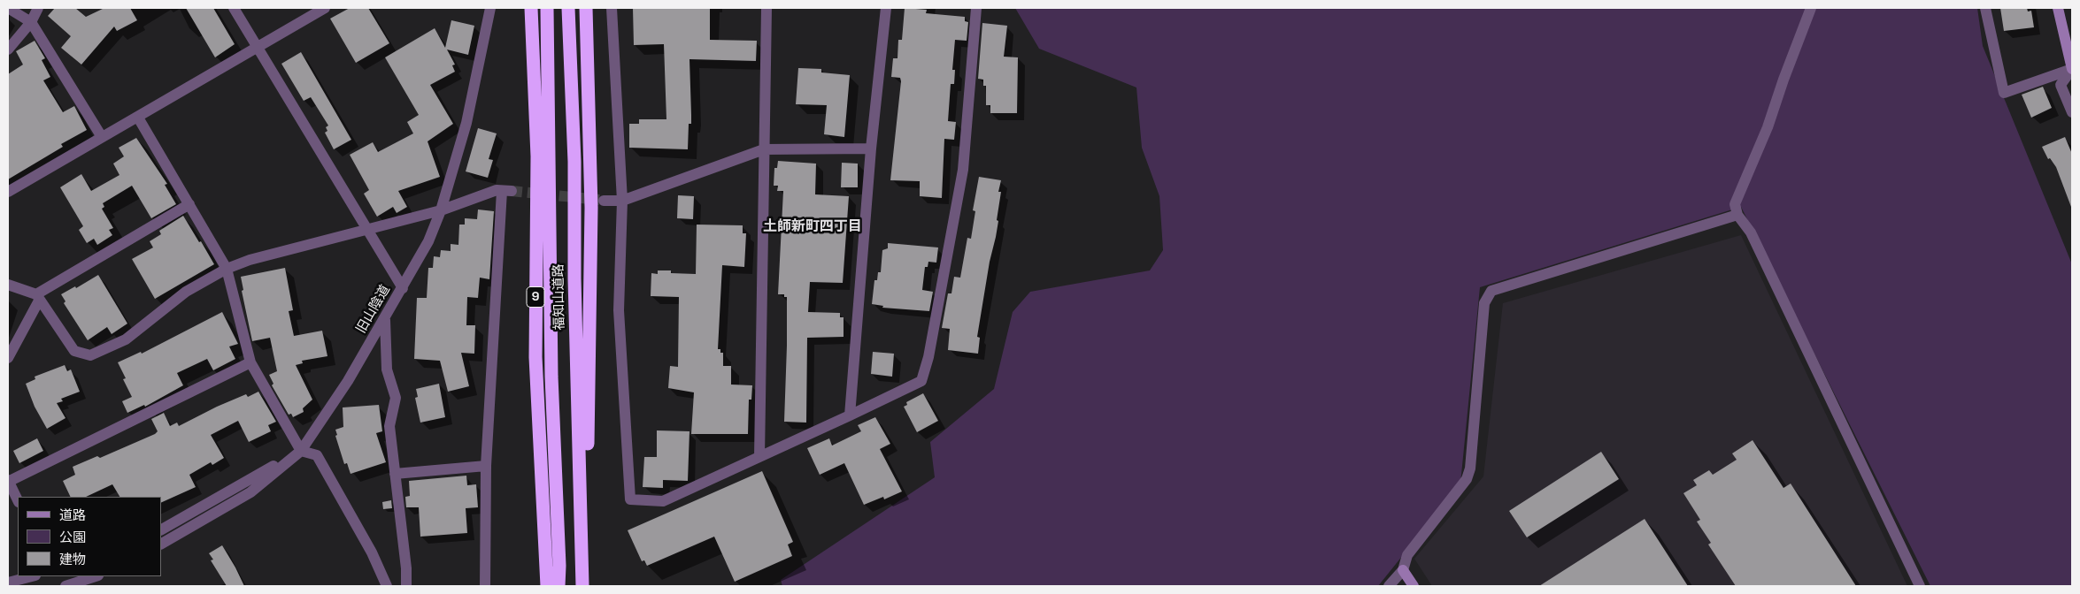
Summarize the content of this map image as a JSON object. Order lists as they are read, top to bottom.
{
  "streets": {
    "highway": ["9", "福知山道路"],
    "street": ["旧山陰道"]
  },
  "districts": ["土師新町四丁目"],
  "legend": ["道路", "公園", "建物"]
}
